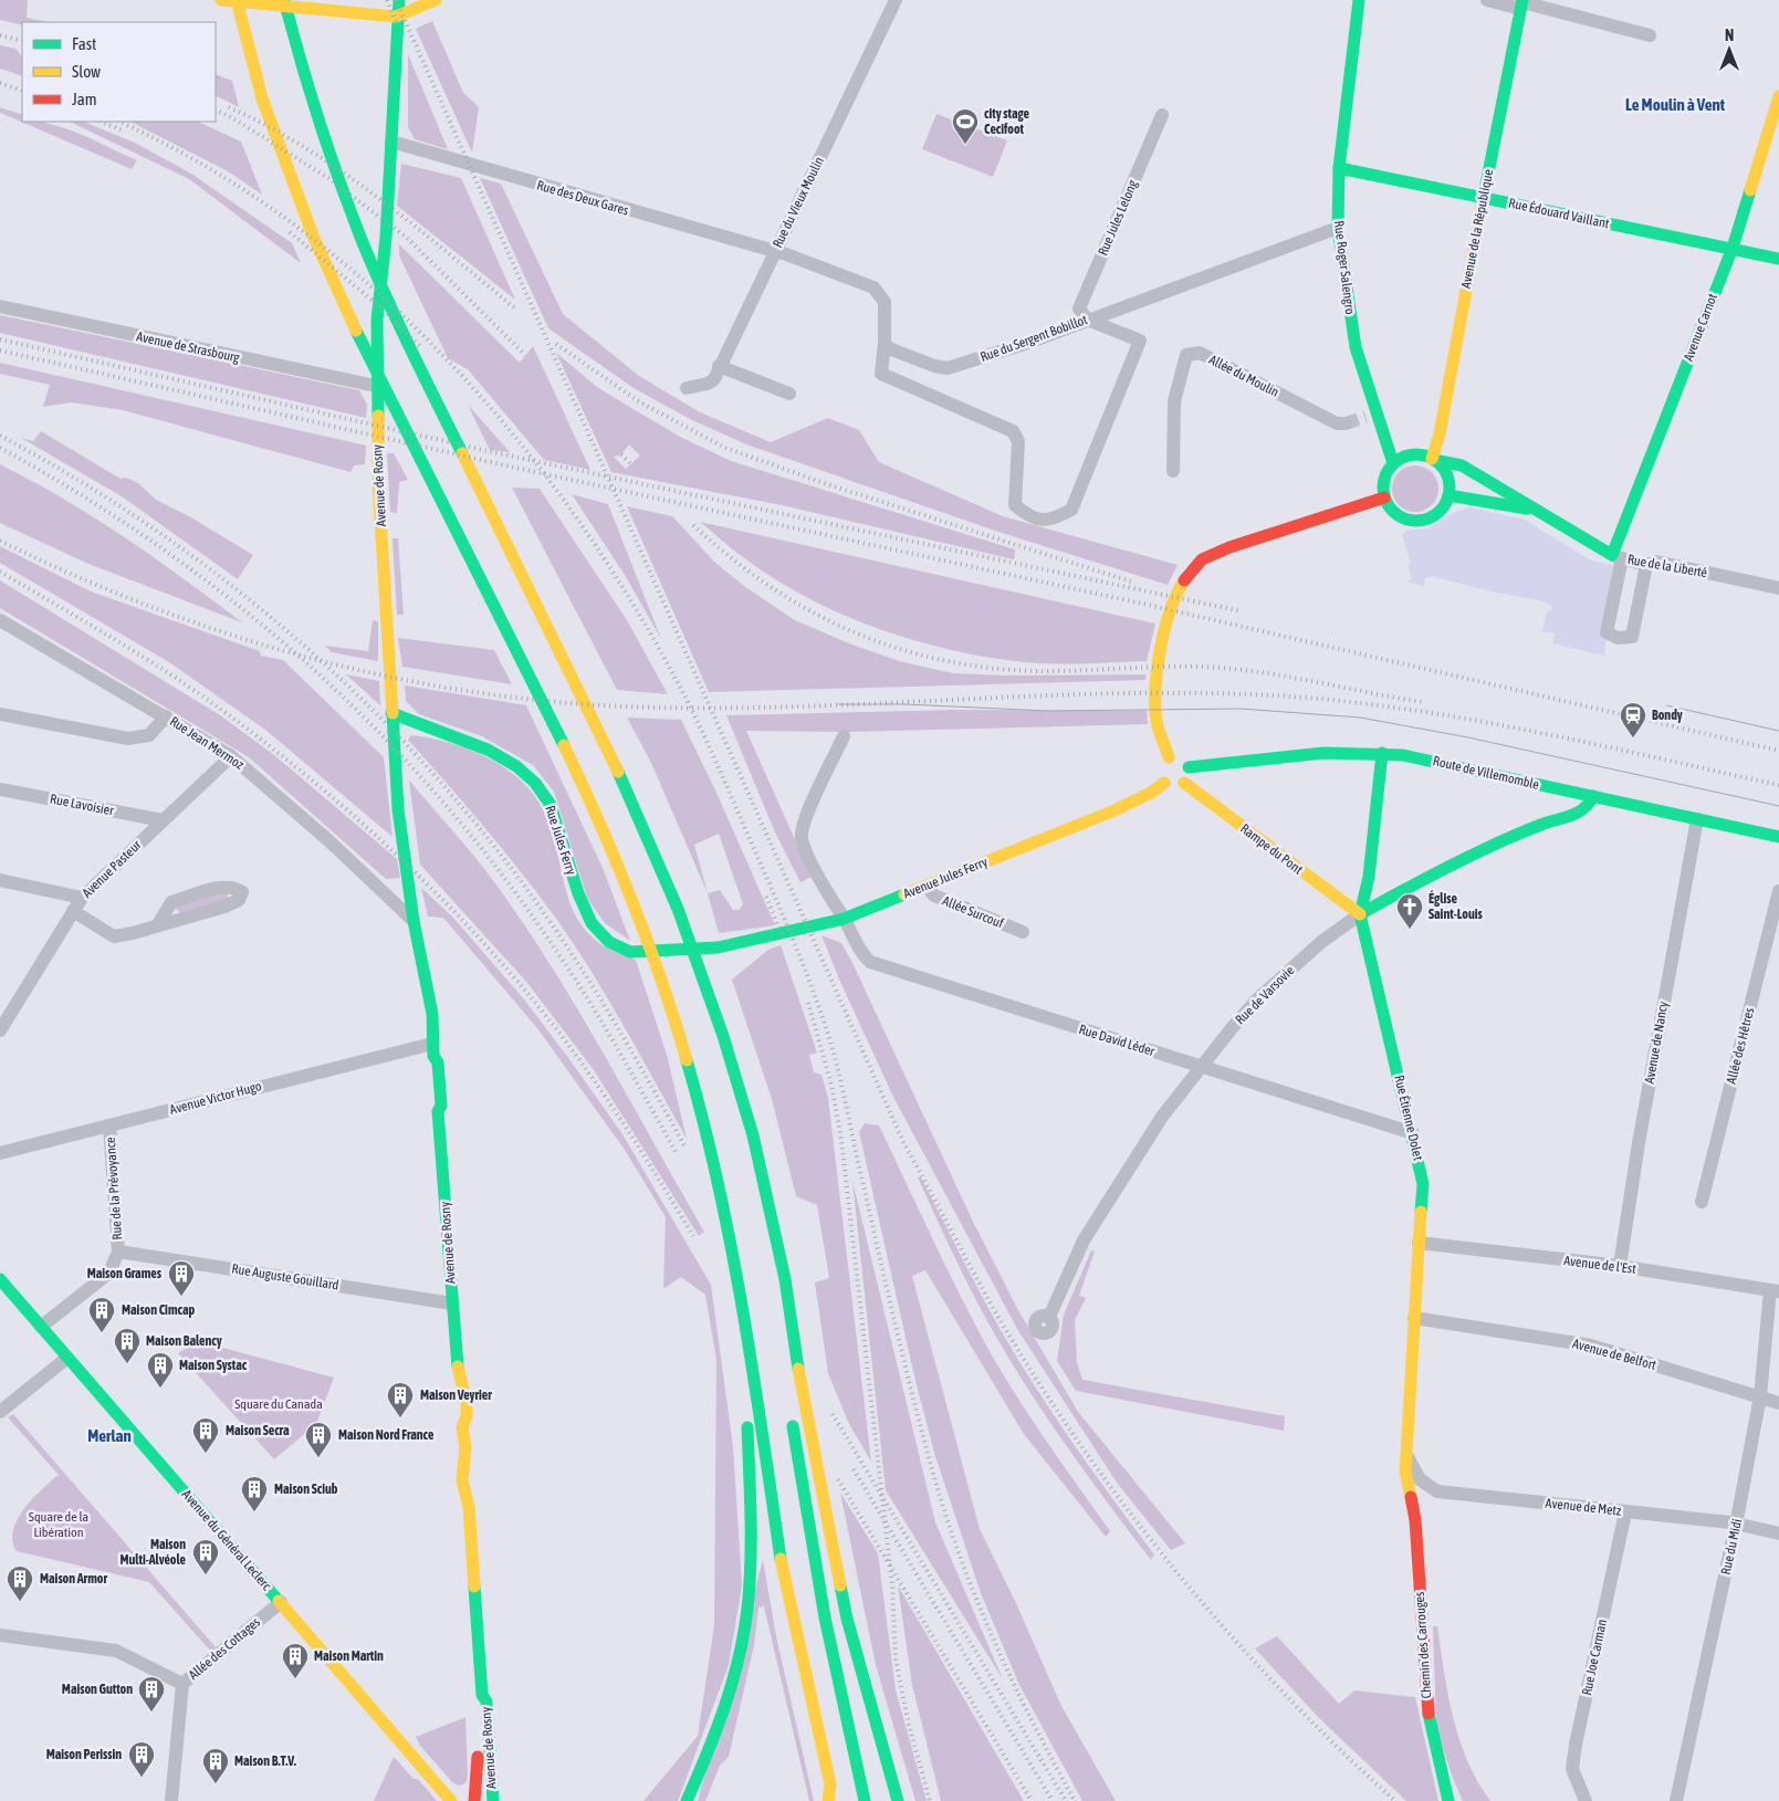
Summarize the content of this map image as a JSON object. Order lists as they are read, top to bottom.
{
  "streets": {
    "main road": [
      "Rue Édouard Vaillant",
      "Avenue de la République",
      "Rue Roger Salengro",
      "Avenue Carnot",
      "Avenue de Rosny",
      "Rue de la Liberté",
      "Route de Villemomble",
      "Rue Jules Ferry",
      "Rampe du Pont",
      "Avenue Jules Ferry",
      "Rue de Varsovie",
      "Rue Étienne Dolet",
      "Avenue du Général Leclerc",
      "Chemin des Carrouges"
    ],
    "street": [
      "Rue des Deux Gares",
      "Rue du Vieux Moulin",
      "Rue Jules Lelong",
      "Rue du Sergent Bobillot",
      "Avenue de Strasbourg",
      "Allée du Moulin",
      "Rue Jean Mermoz",
      "Rue Lavoisier",
      "Avenue Pasteur",
      "Allée Surcouf",
      "Rue David Léder",
      "Avenue de Nancy",
      "Allée des Hêtres",
      "Avenue Victor Hugo",
      "Rue de la Prévoyance",
      "Avenue de l'Est",
      "Rue Auguste Gouillard",
      "Avenue de Belfort",
      "Avenue de Metz",
      "Rue du Midi",
      "Allée des Cottages",
      "Rue Joe Carman"
    ]
  },
  "crossings": [
    ["Rue des Deux Gares", "Rue du Vieux Moulin"],
    ["Rue des Deux Gares", "Avenue de Rosny"],
    ["Rue Édouard Vaillant", "Avenue de la République"],
    ["Rue Édouard Vaillant", "Rue Roger Salengro"],
    ["Rue Édouard Vaillant", "Avenue Carnot"],
    ["Rue Jules Lelong", "Rue du Sergent Bobillot"],
    ["Avenue de la République", "Rue Roger Salengro"],
    ["Avenue de la République", "Rue de la Liberté"],
    ["Rue Roger Salengro", "Rue du Sergent Bobillot"],
    ["Rue Roger Salengro", "Rue de la Liberté"],
    ["Avenue Carnot", "Rue de la Liberté"],
    ["Avenue de Strasbourg", "Avenue de Rosny"],
    ["Avenue de Rosny", "Rue Jean Mermoz"],
    ["Avenue de Rosny", "Rue Jules Ferry"],
    ["Avenue de Rosny", "Avenue Victor Hugo"],
    ["Avenue de Rosny", "Rue Auguste Gouillard"],
    ["Rue Jean Mermoz", "Avenue Pasteur"],
    ["Route de Villemomble", "Rampe du Pont"],
    ["Route de Villemomble", "Avenue Jules Ferry"],
    ["Route de Villemomble", "Rue de Varsovie"],
    ["Route de Villemomble", "Avenue de Nancy"],
    ["Route de Villemomble", "Rue Étienne Dolet"],
    ["Rue Lavoisier", "Avenue Pasteur"],
    ["Rue Jules Ferry", "Avenue Jules Ferry"],
    ["Rampe du Pont", "Avenue Jules Ferry"],
    ["Rampe du Pont", "Rue de Varsovie"],
    ["Rampe du Pont", "Rue Étienne Dolet"],
    ["Avenue Jules Ferry", "Allée Surcouf"],
    ["Avenue Jules Ferry", "Rue David Léder"],
    ["Rue de Varsovie", "Rue David Léder"],
    ["Rue de Varsovie", "Rue Étienne Dolet"],
    ["Rue David Léder", "Rue Étienne Dolet"],
    ["Avenue de Nancy", "Avenue de l'Est"],
    ["Avenue Victor Hugo", "Rue de la Prévoyance"],
    ["Rue Étienne Dolet", "Avenue de l'Est"],
    ["Rue Étienne Dolet", "Avenue de Belfort"],
    ["Rue Étienne Dolet", "Avenue de Metz"],
    ["Rue Étienne Dolet", "Chemin des Carrouges"],
    ["Rue de la Prévoyance", "Rue Auguste Gouillard"],
    ["Avenue de l'Est", "Rue du Midi"],
    ["Avenue de Belfort", "Rue du Midi"],
    ["Avenue de Metz", "Rue du Midi"],
    ["Avenue de Metz", "Rue Joe Carman"],
    ["Avenue du Général Leclerc", "Allée des Cottages"]
  ],
  "districts": ["Le Moulin à Vent", "Merlan"],
  "parks": ["Square du Canada", "Square de la Libération"],
  "places": {
    "sports": ["city stage Cecifoot"],
    "station": ["Bondy"],
    "church": ["Église Saint-Louis"],
    "building": [
      "Maison Grames",
      "Maison Cimcap",
      "Maison Balency",
      "Maison Systac",
      "Maison Veyrier",
      "Maison Secra",
      "Maison Nord France",
      "Maison Sciub",
      "Maison Multi-Alvéole",
      "Maison Armor",
      "Maison Martin",
      "Maison Gutton",
      "Maison Perissin",
      "Maison B.T.V."
    ]
  },
  "legend": ["Fast", "Slow", "Jam"],
  "north": "top"
}
